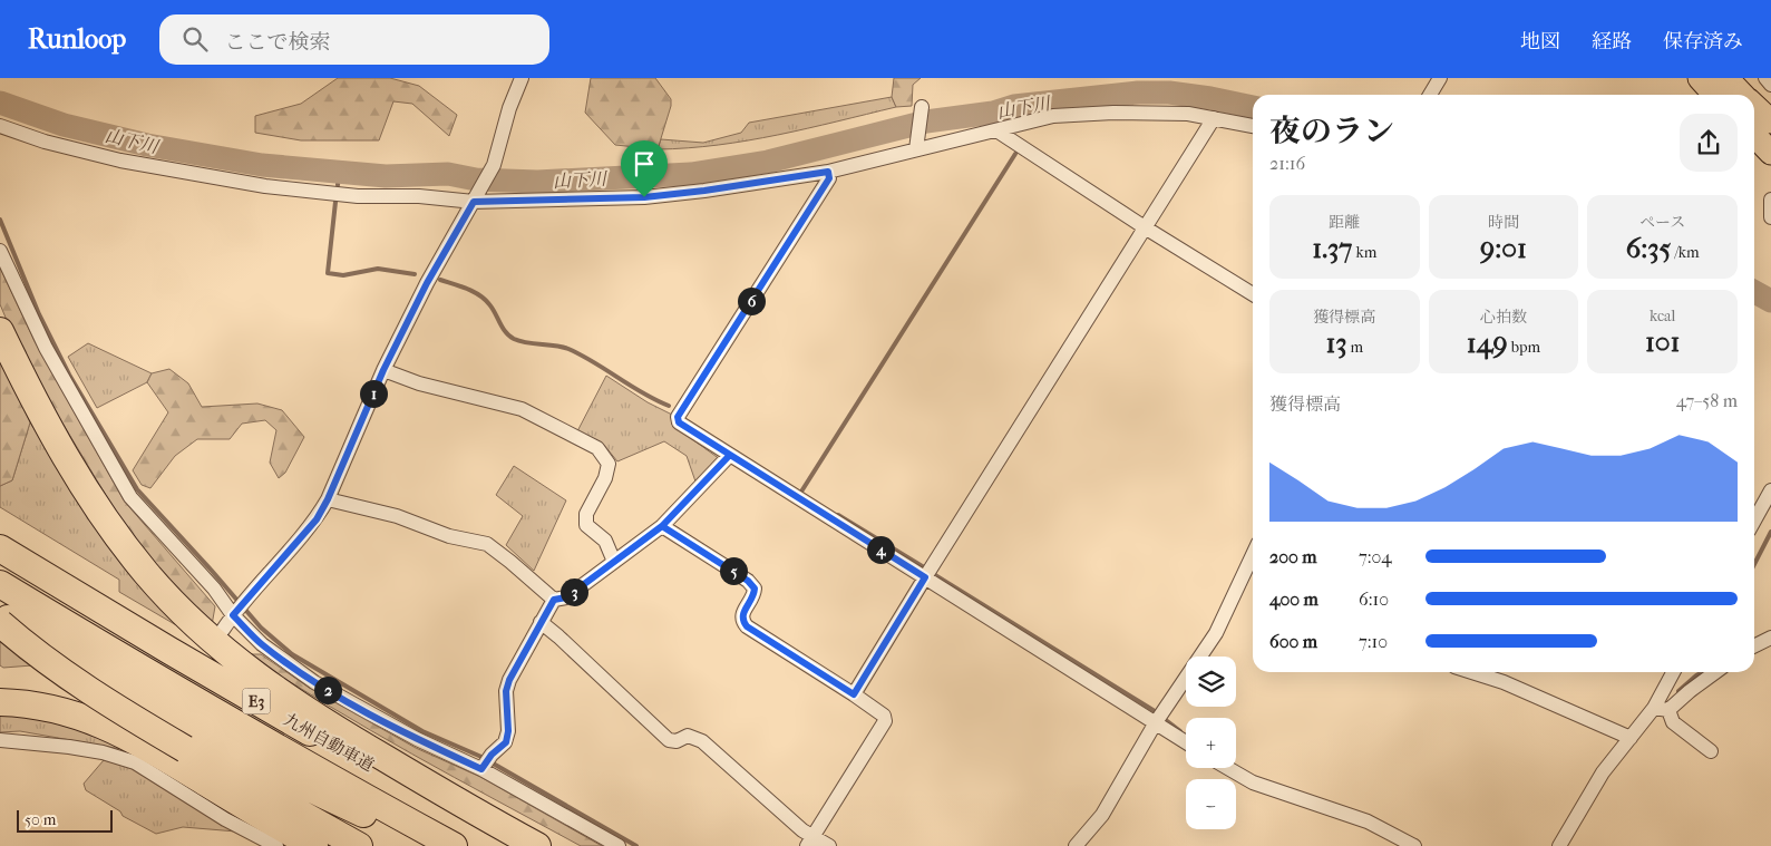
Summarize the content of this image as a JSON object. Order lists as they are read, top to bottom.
{
  "streets": {
    "highway": ["E3", "九州自動車道"]
  },
  "water": ["山下川"],
  "scale_bar": "50 m",
  "page": {
    "header": "Runloop",
    "search": "ここで検索",
    "nav": ["地図", "経路", "保存済み"],
    "heading": ["夜のラン", "21:16"],
    "stats": [
      ["距離", "1.37 km"],
      ["時間", "9:01"],
      ["ペース", "6:35 /km"],
      ["獲得標高", "13 m"],
      ["心拍数", "149 bpm"],
      ["kcal", "101"]
    ],
    "pins": [
      "6",
      "1",
      "4",
      "5",
      "3",
      "2"
    ],
    "chart": ["獲得標高", "47–58 m"],
    "list": [
      {
        "name": "200 m",
        "note": "7:04"
      },
      {
        "name": "400 m",
        "note": "6:10"
      },
      {
        "name": "600 m",
        "note": "7:10"
      }
    ],
    "map_buttons": ["+", "−"],
    "scale": "50 m"
  }
}
